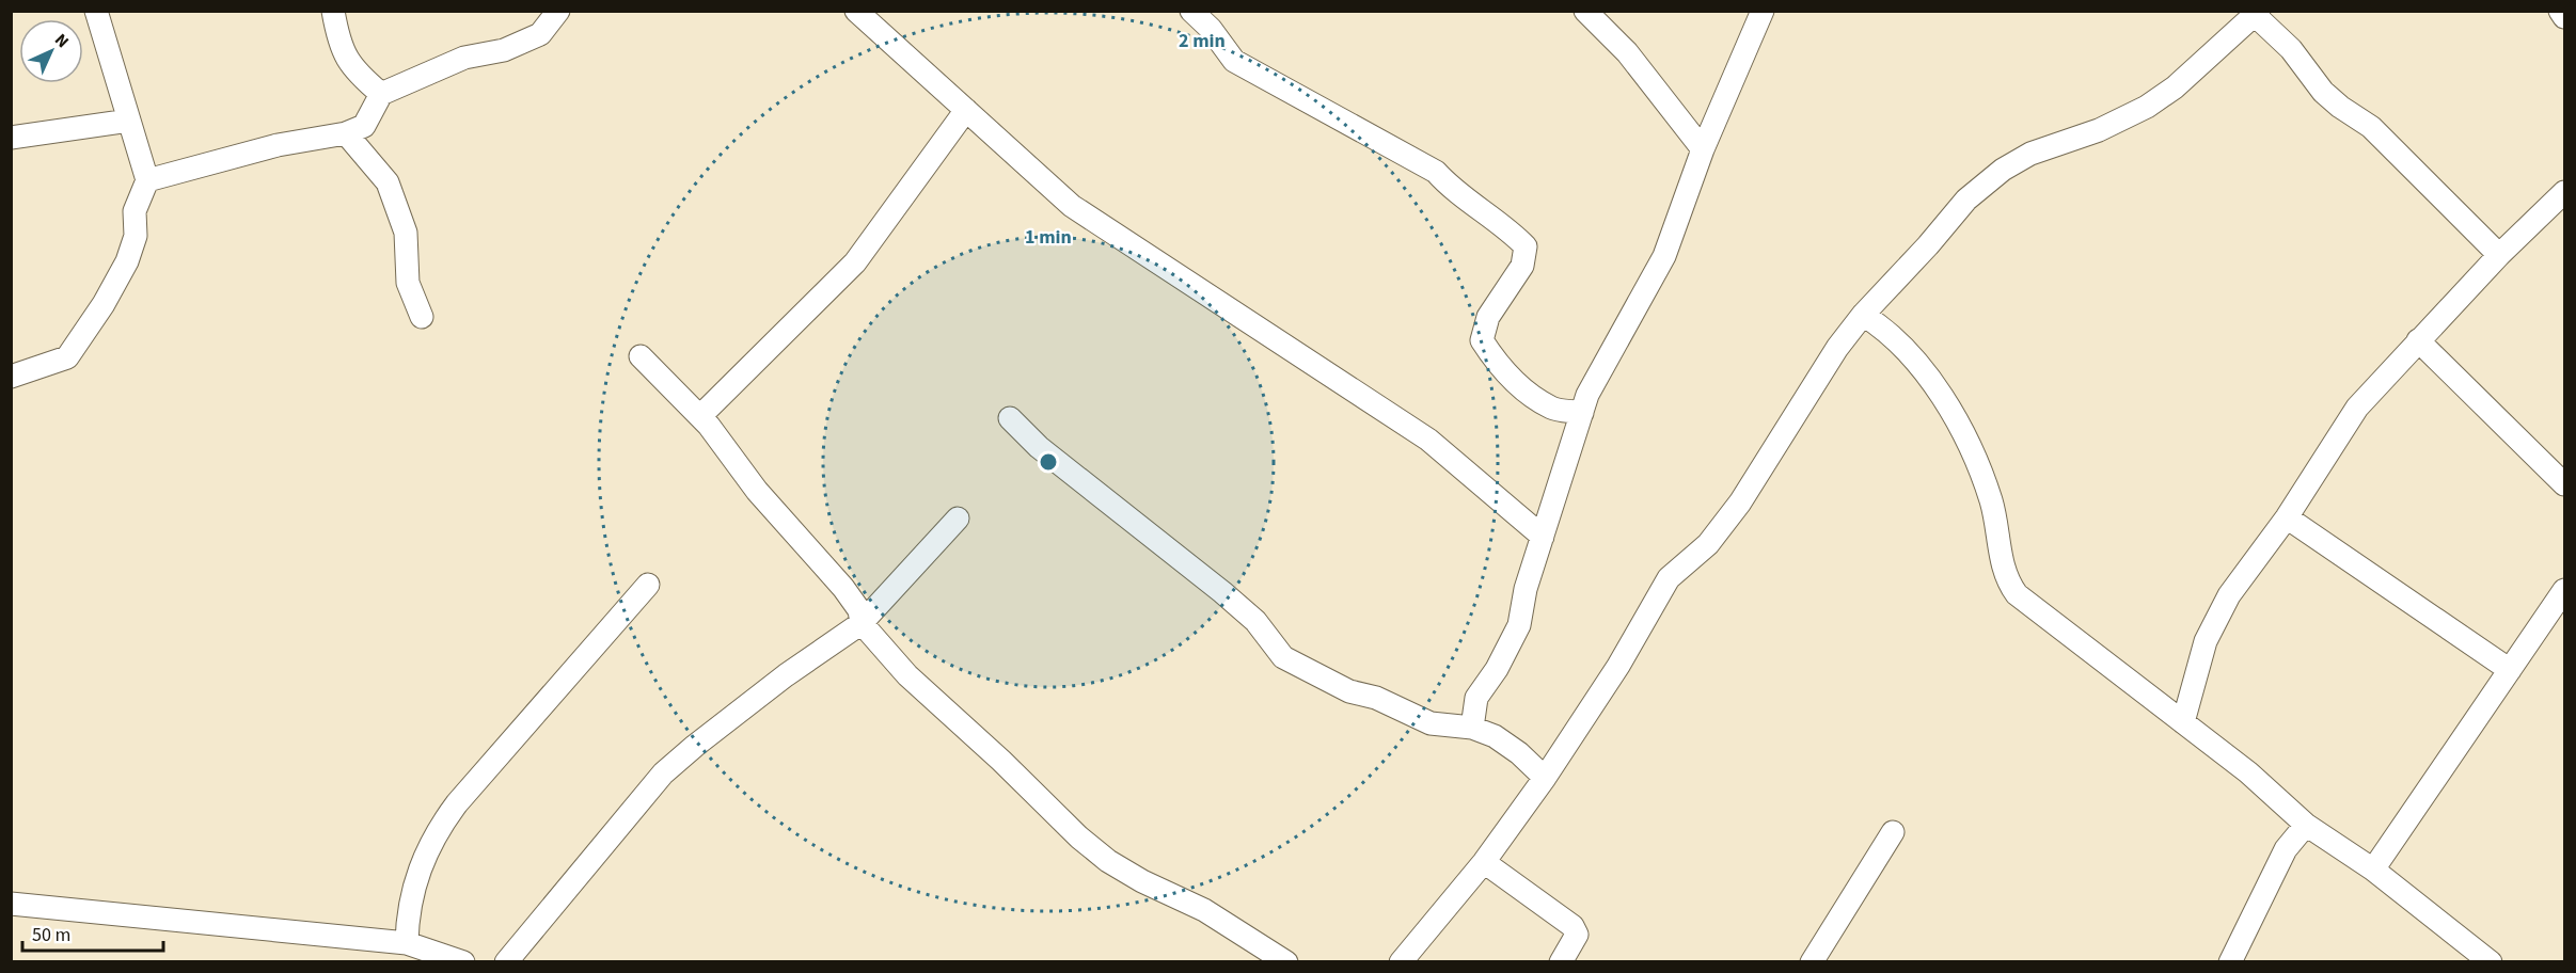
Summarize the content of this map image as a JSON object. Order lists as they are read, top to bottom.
{
  "scale_bar": "50 m",
  "north": "top right",
  "rings": ["2 min", "1 min"]
}
